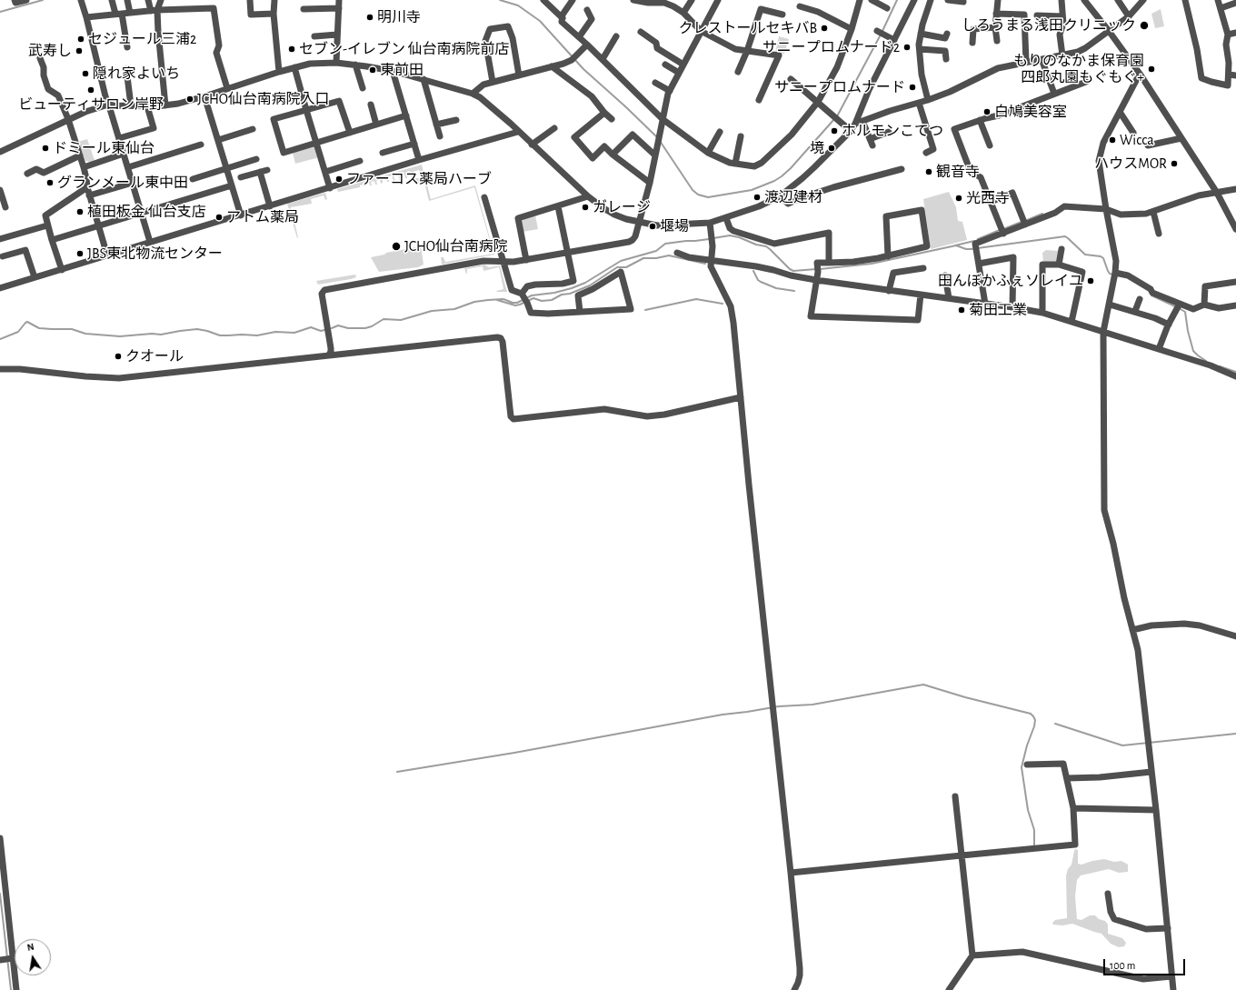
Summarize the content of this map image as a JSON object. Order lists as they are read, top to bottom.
{
  "places": [
    "明川寺",
    "しろうまる浅田クリニック",
    "クレストールセキバB",
    "セジュール三浦2",
    "サニープロムナード2",
    "セブン-イレブン 仙台南病院前店",
    "武寿し",
    "もりのなかま保育園 四郎丸園もぐもぐ+",
    "東前田",
    "隠れ家よいち",
    "サニープロムナード",
    "ビューティサロン岸野",
    "JCHO仙台南病院入口",
    "白鳩美容室",
    "ホルモンこてつ",
    "Wicca",
    "ドミール東仙台",
    "境",
    "ハウスMOR",
    "観音寺",
    "ファーコス薬局ハーブ",
    "グランメール東中田",
    "渡辺建材",
    "光西寺",
    "ガレージ",
    "植田板金 仙台支店",
    "アトム薬局",
    "堰場",
    "JCHO仙台南病院",
    "JBS東北物流センター",
    "田んぼかふぇソレイユ",
    "菊田工業",
    "クオール"
  ],
  "scale_bar": "100 m",
  "north": "top"
}
